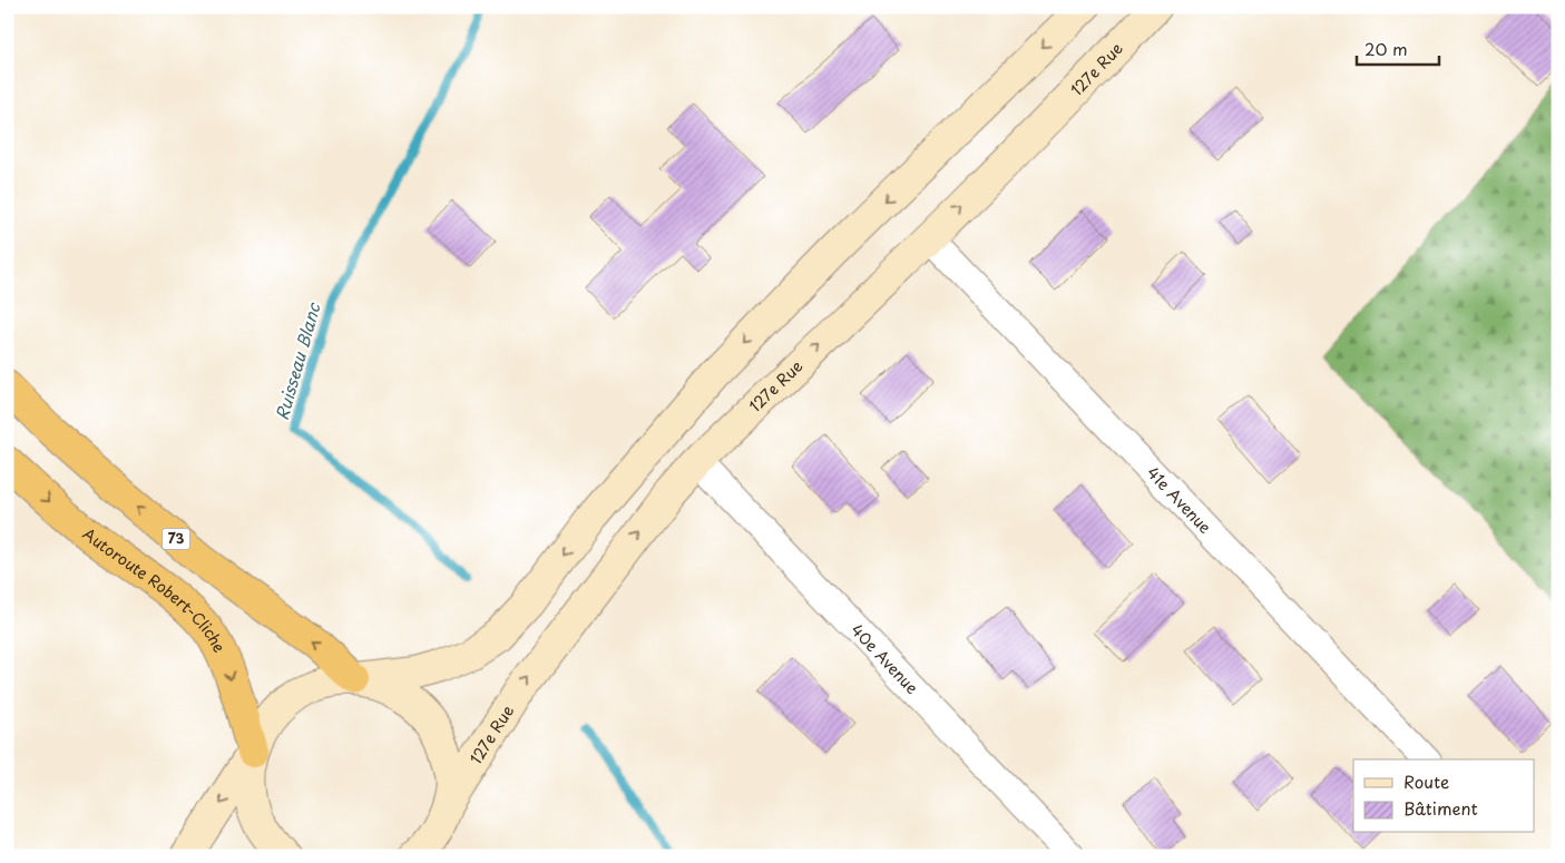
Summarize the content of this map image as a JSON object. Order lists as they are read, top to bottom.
{
  "streets": {
    "highway": ["73", "Autoroute Robert-Cliche"],
    "main road": ["127e Rue"],
    "street": ["41e Avenue", "40e Avenue"]
  },
  "crossings": [
    ["127e Rue", "41e Avenue"],
    ["127e Rue", "40e Avenue"]
  ],
  "water": ["Ruisseau Blanc"],
  "legend": ["Route", "Bâtiment"],
  "scale_bar": "20 m"
}
